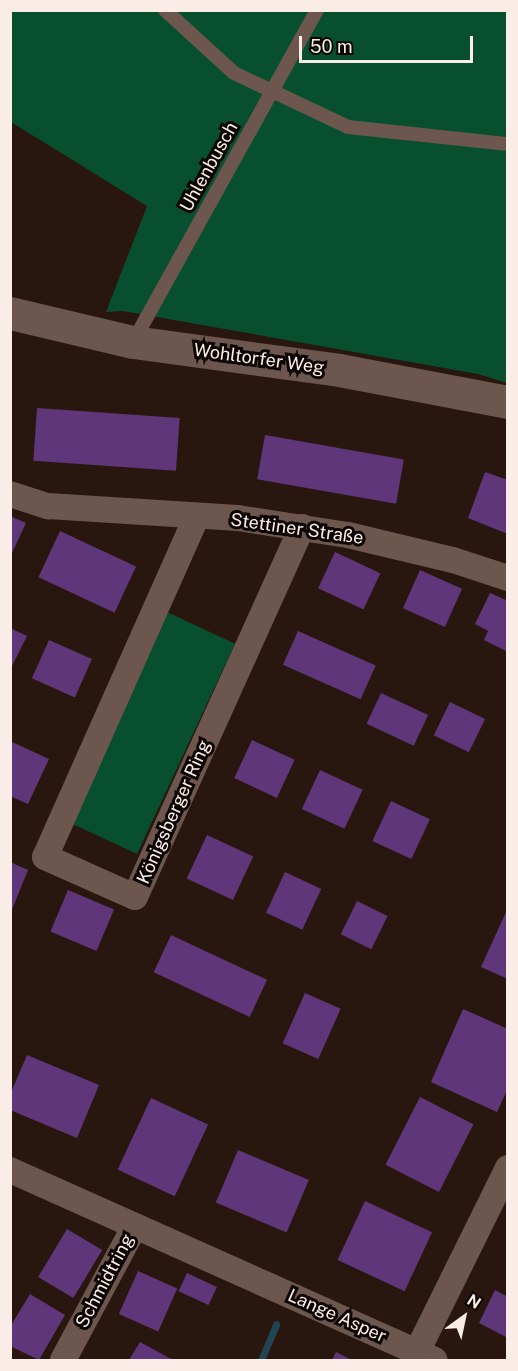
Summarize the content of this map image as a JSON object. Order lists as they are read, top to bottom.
{
  "streets": {
    "main road": ["Wohltorfer Weg"],
    "street": [
      "Stettiner Straße",
      "Königsberger Ring",
      "Schmidtring",
      "Lange Asper"
    ],
    "lane": ["Uhlenbusch"]
  },
  "crossings": [
    ["Uhlenbusch", "Wohltorfer Weg"],
    ["Stettiner Straße", "Königsberger Ring"],
    ["Schmidtring", "Lange Asper"]
  ],
  "scale_bar": "50 m",
  "north": "top right"
}
